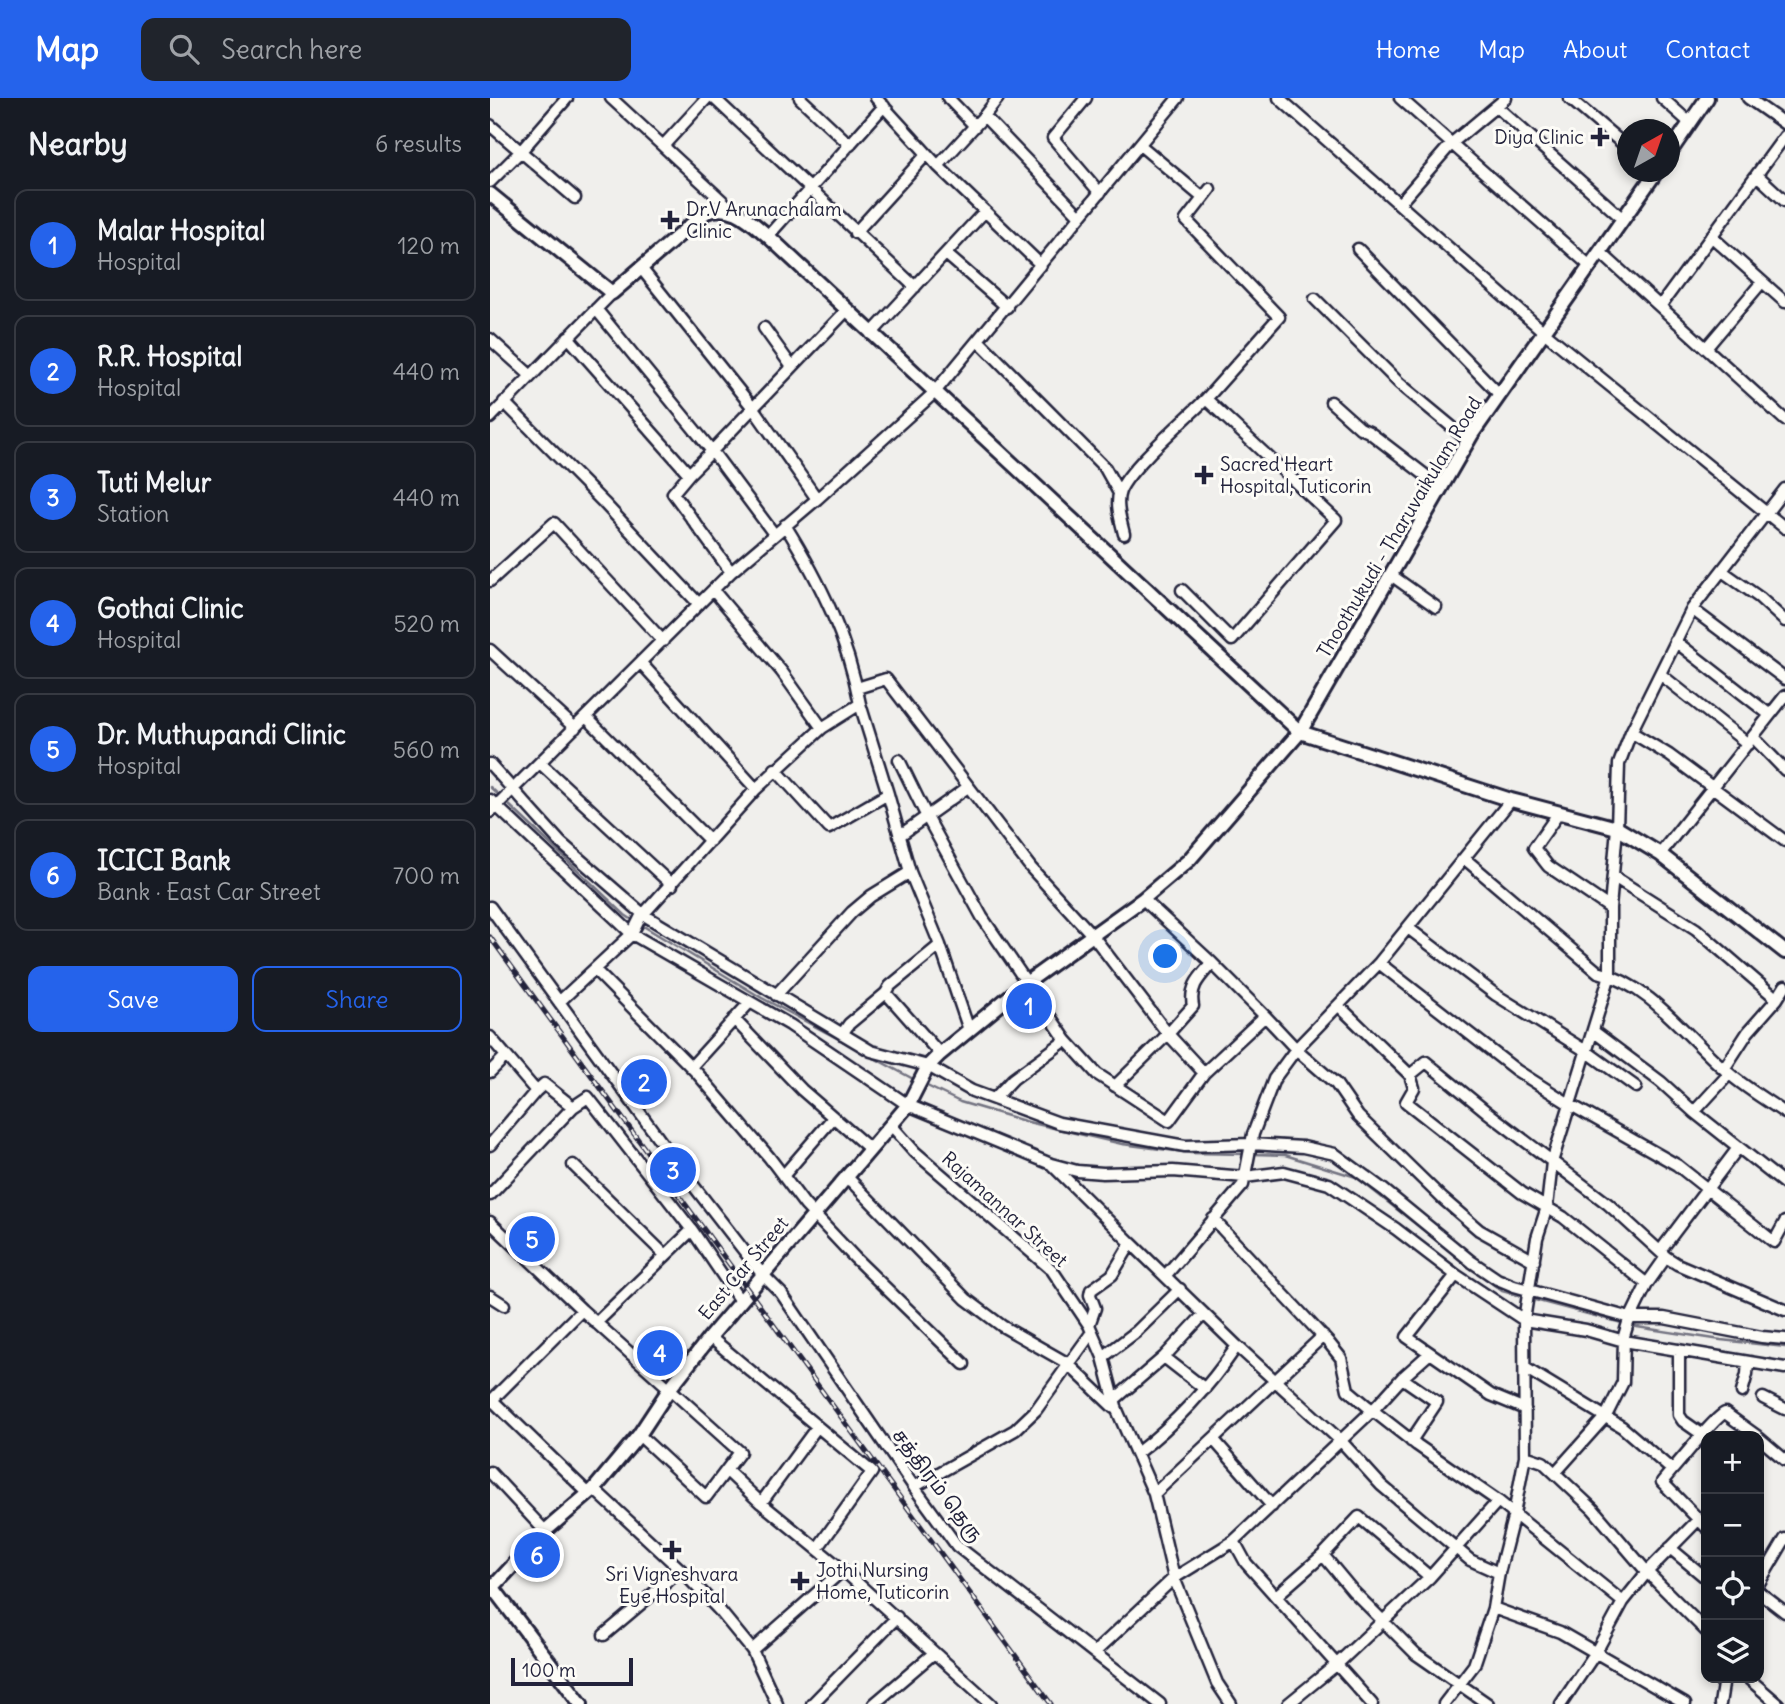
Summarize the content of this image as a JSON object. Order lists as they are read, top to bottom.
{
  "streets": {
    "main road": ["Thoothukudi - Tharuvaikulam Road", "East Car Street"],
    "street": ["Rajamannar Street", "சத்திரம் தெரு"]
  },
  "crossings": [
    ["Thoothukudi - Tharuvaikulam Road", "East Car Street"],
    ["Rajamannar Street", "East Car Street"],
    ["East Car Street", "சத்திரம் தெரு"]
  ],
  "places": {
    "health": [
      "Diya Clinic",
      "Dr.V Arunachalam Clinic",
      "Sacred Heart Hospital, Tuticorin",
      "Sri Vigneshvara Eye Hospital",
      "Jothi Nursing Home, Tuticorin"
    ]
  },
  "scale_bar": "100 m",
  "north": "top right",
  "page": {
    "header": "Map",
    "search": "Search here",
    "nav": [
      "Home",
      "Map",
      "About",
      "Contact"
    ],
    "heading": ["Nearby", "6 results"],
    "list": [
      {
        "mark": "1",
        "name": "Malar Hospital",
        "note": "Hospital",
        "value": "120 m"
      },
      {
        "mark": "2",
        "name": "R.R. Hospital",
        "note": "Hospital",
        "value": "440 m"
      },
      {
        "mark": "3",
        "name": "Tuti Melur",
        "note": "Station",
        "value": "440 m"
      },
      {
        "mark": "4",
        "name": "Gothai Clinic",
        "note": "Hospital",
        "value": "520 m"
      },
      {
        "mark": "5",
        "name": "Dr. Muthupandi Clinic",
        "note": "Hospital",
        "value": "560 m"
      },
      {
        "mark": "6",
        "name": "ICICI Bank",
        "note": "Bank · East Car Street",
        "value": "700 m"
      }
    ],
    "buttons": ["Save", "Share"],
    "pins": [
      "1",
      "2",
      "3",
      "5",
      "4",
      "6"
    ],
    "map_buttons": ["+", "−"],
    "scale": "100 m"
  }
}
